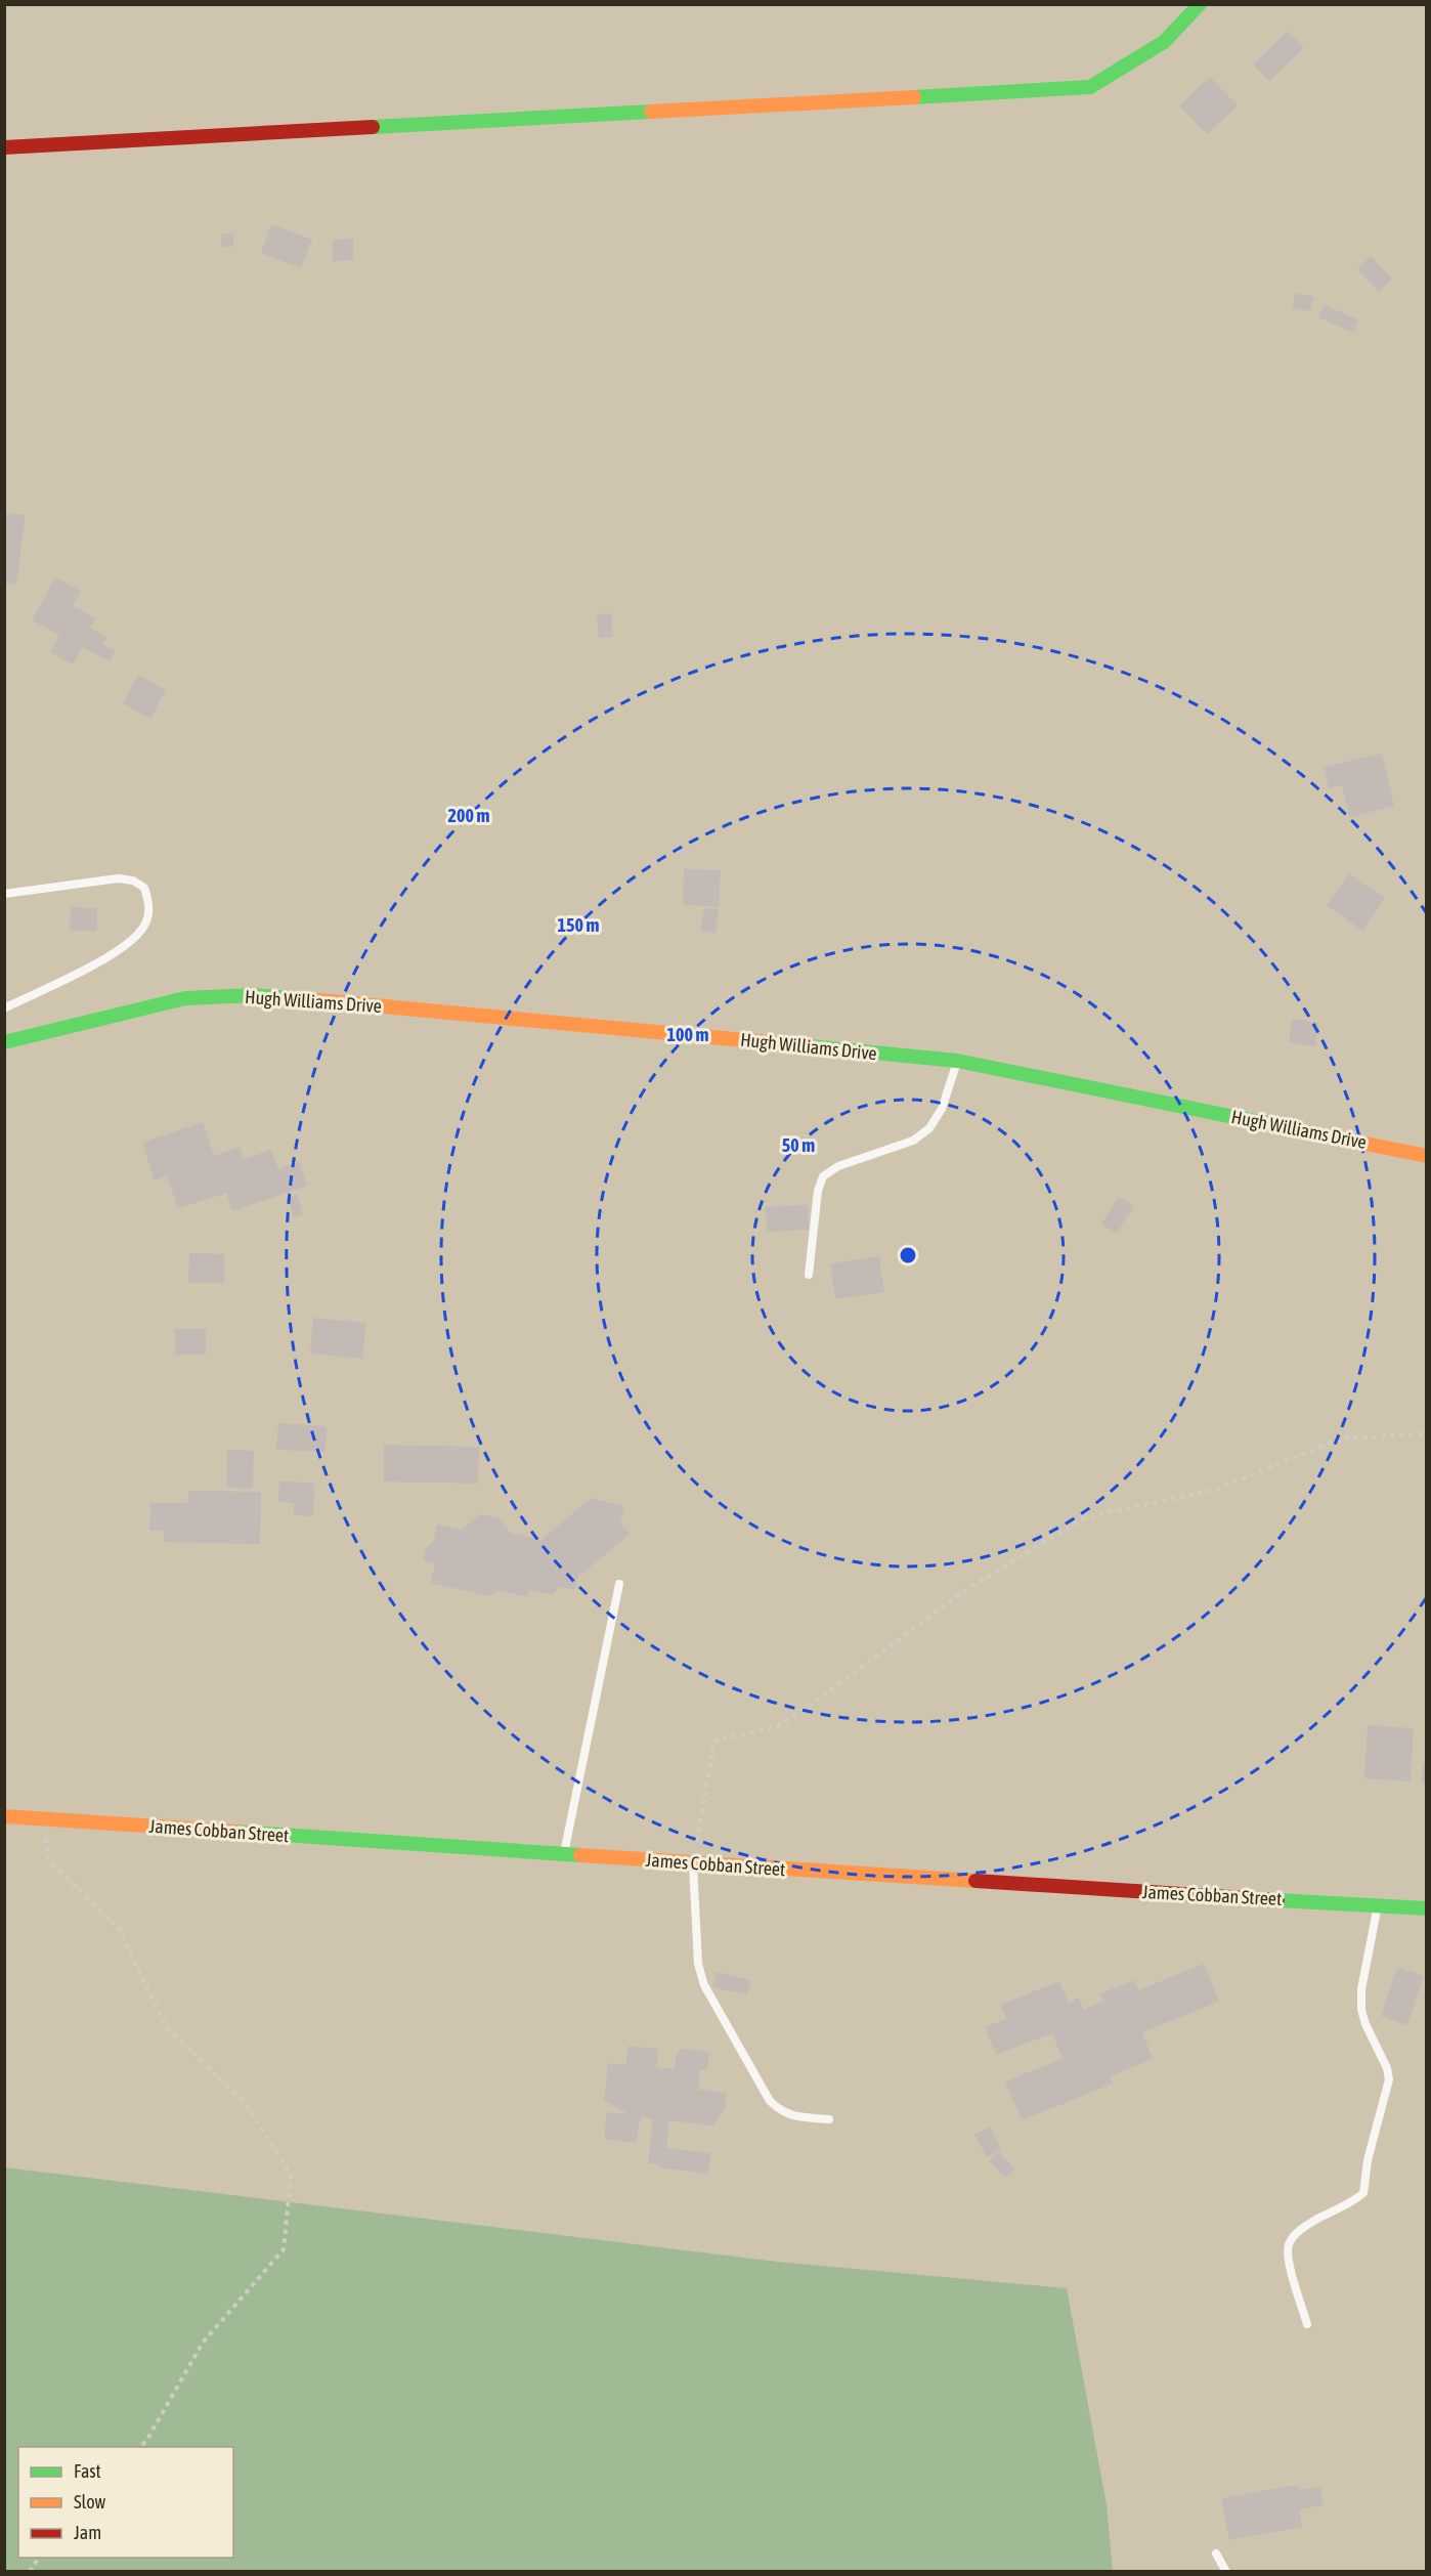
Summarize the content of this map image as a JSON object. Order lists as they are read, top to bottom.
{
  "streets": {
    "street": ["Hugh Williams Drive", "James Cobban Street"]
  },
  "legend": ["Fast", "Slow", "Jam"],
  "rings": [
    "200 m",
    "150 m",
    "100 m",
    "50 m"
  ]
}
